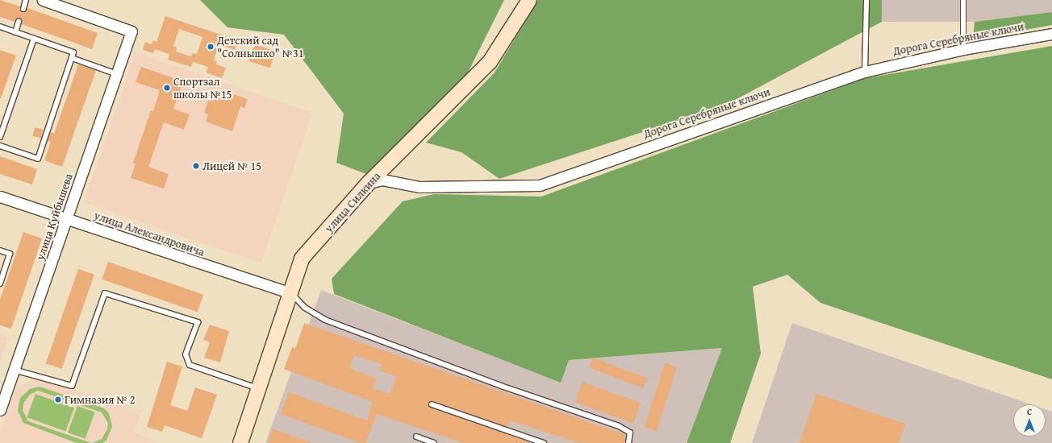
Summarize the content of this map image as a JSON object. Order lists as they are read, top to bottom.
{
  "streets": {
    "main road": ["улица Силкина"],
    "street": ["Дорога Серебряные ключи", "улица Куйбышева", "улица Александровича"]
  },
  "crossings": [
    ["Дорога Серебряные ключи", "улица Силкина"],
    ["улица Силкина", "улица Александровича"],
    ["улица Куйбышева", "улица Александровича"]
  ],
  "places": [
    "Детский сад \"Солнышко\" №31",
    "Спортзал школы №15",
    "Лицей № 15",
    "Гимназия № 2"
  ],
  "north": "top"
}
